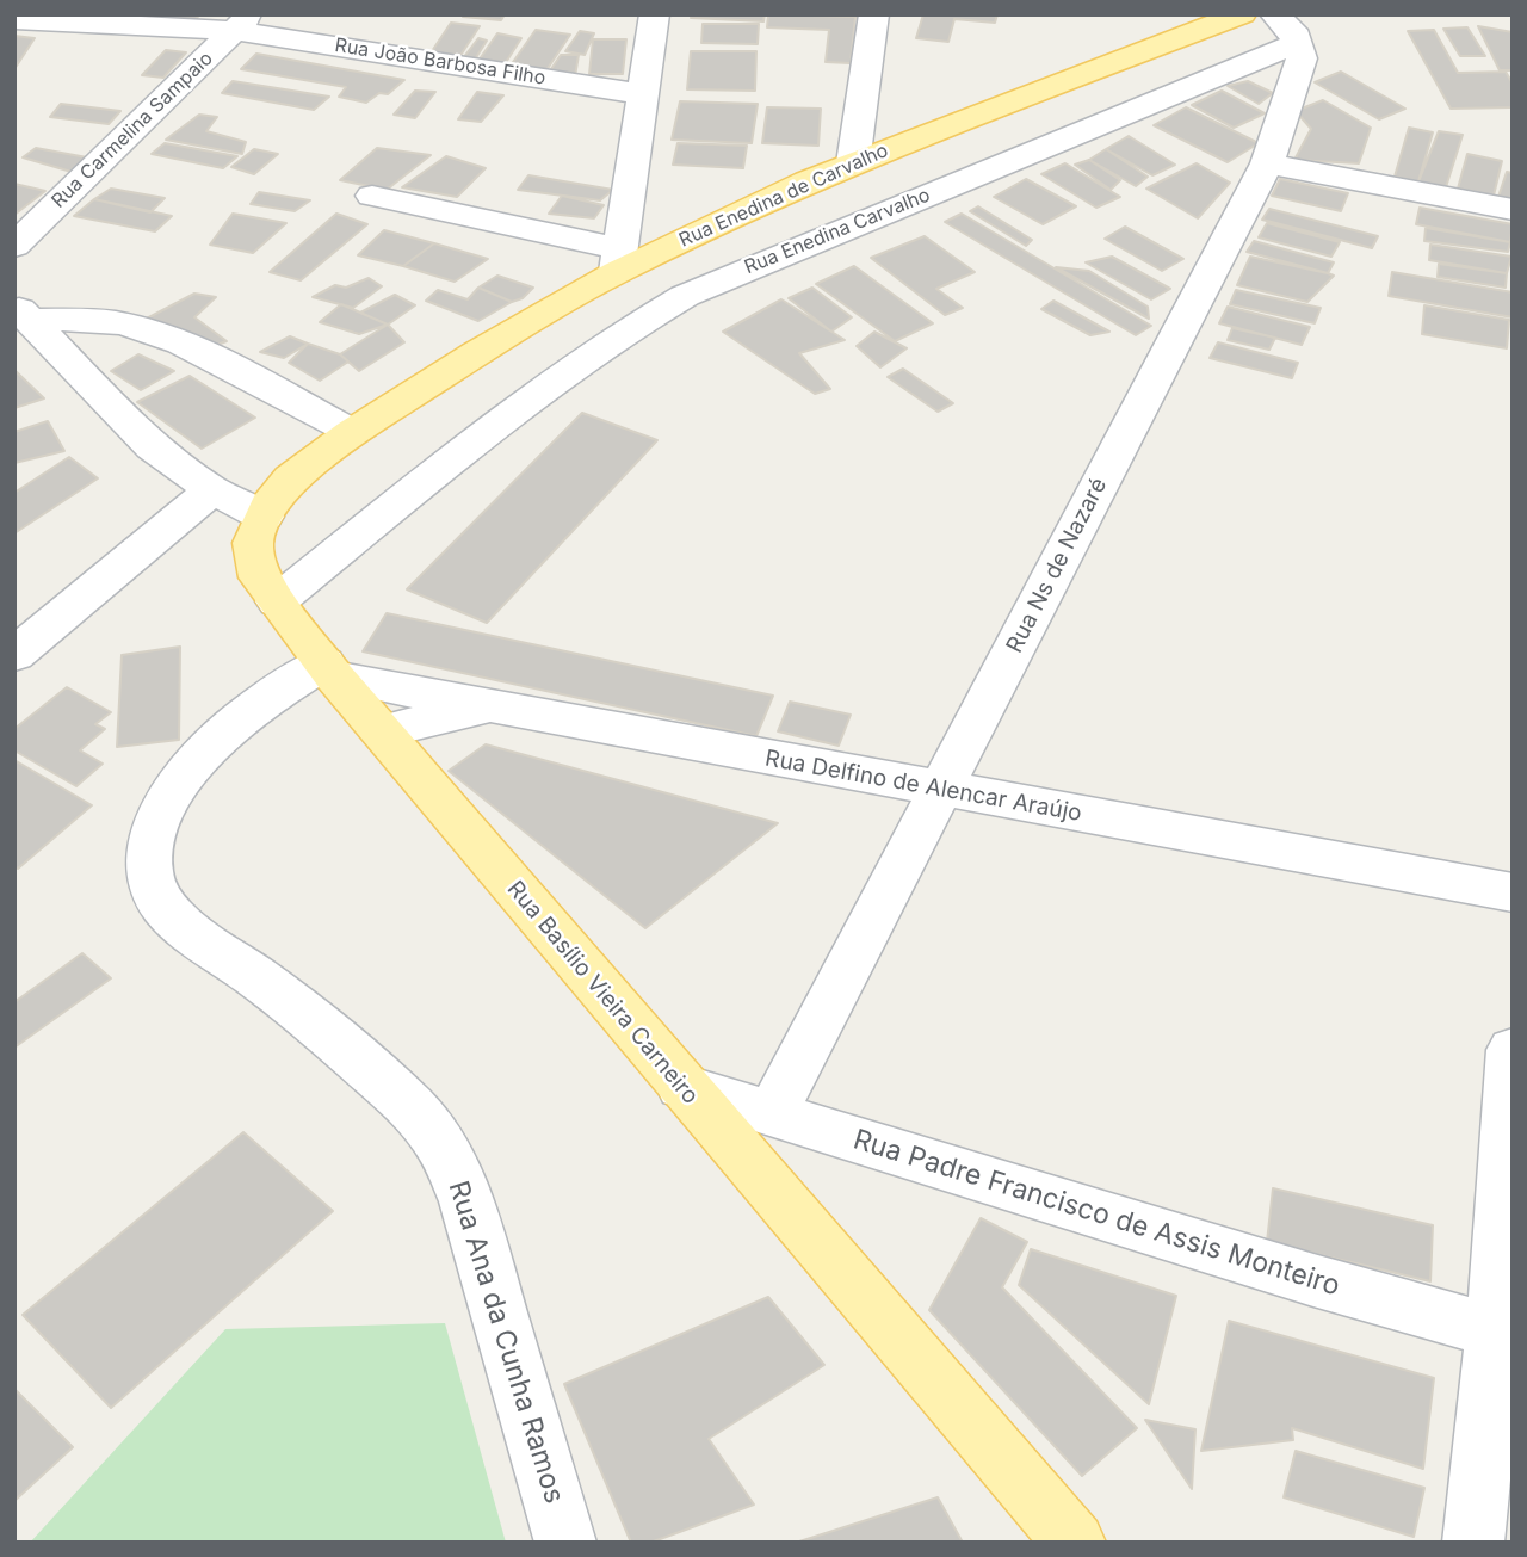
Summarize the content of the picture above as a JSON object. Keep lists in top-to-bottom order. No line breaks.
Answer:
{"streets":{"main road":["Rua Enedina de Carvalho","Rua Basílio Vieira Carneiro"],"street":["Rua João Barbosa Filho","Rua Carmelina Sampaio","Rua Enedina Carvalho","Rua Ns de Nazaré","Rua Delfino de Alencar Araújo","Rua Padre Francisco de Assis Monteiro","Rua Ana da Cunha Ramos"]},"crossings":[["Rua João Barbosa Filho","Rua Carmelina Sampaio"],["Rua Enedina de Carvalho","Rua Basílio Vieira Carneiro"],["Rua Enedina Carvalho","Rua Ns de Nazaré"],["Rua Enedina Carvalho","Rua Basílio Vieira Carneiro"],["Rua Ns de Nazaré","Rua Delfino de Alencar Araújo"],["Rua Ns de Nazaré","Rua Padre Francisco de Assis Monteiro"],["Rua Delfino de Alencar Araújo","Rua Basílio Vieira Carneiro"],["Rua Delfino de Alencar Araújo","Rua Ana da Cunha Ramos"],["Rua Basílio Vieira Carneiro","Rua Padre Francisco de Assis Monteiro"],["Rua Basílio Vieira Carneiro","Rua Ana da Cunha Ramos"]]}
